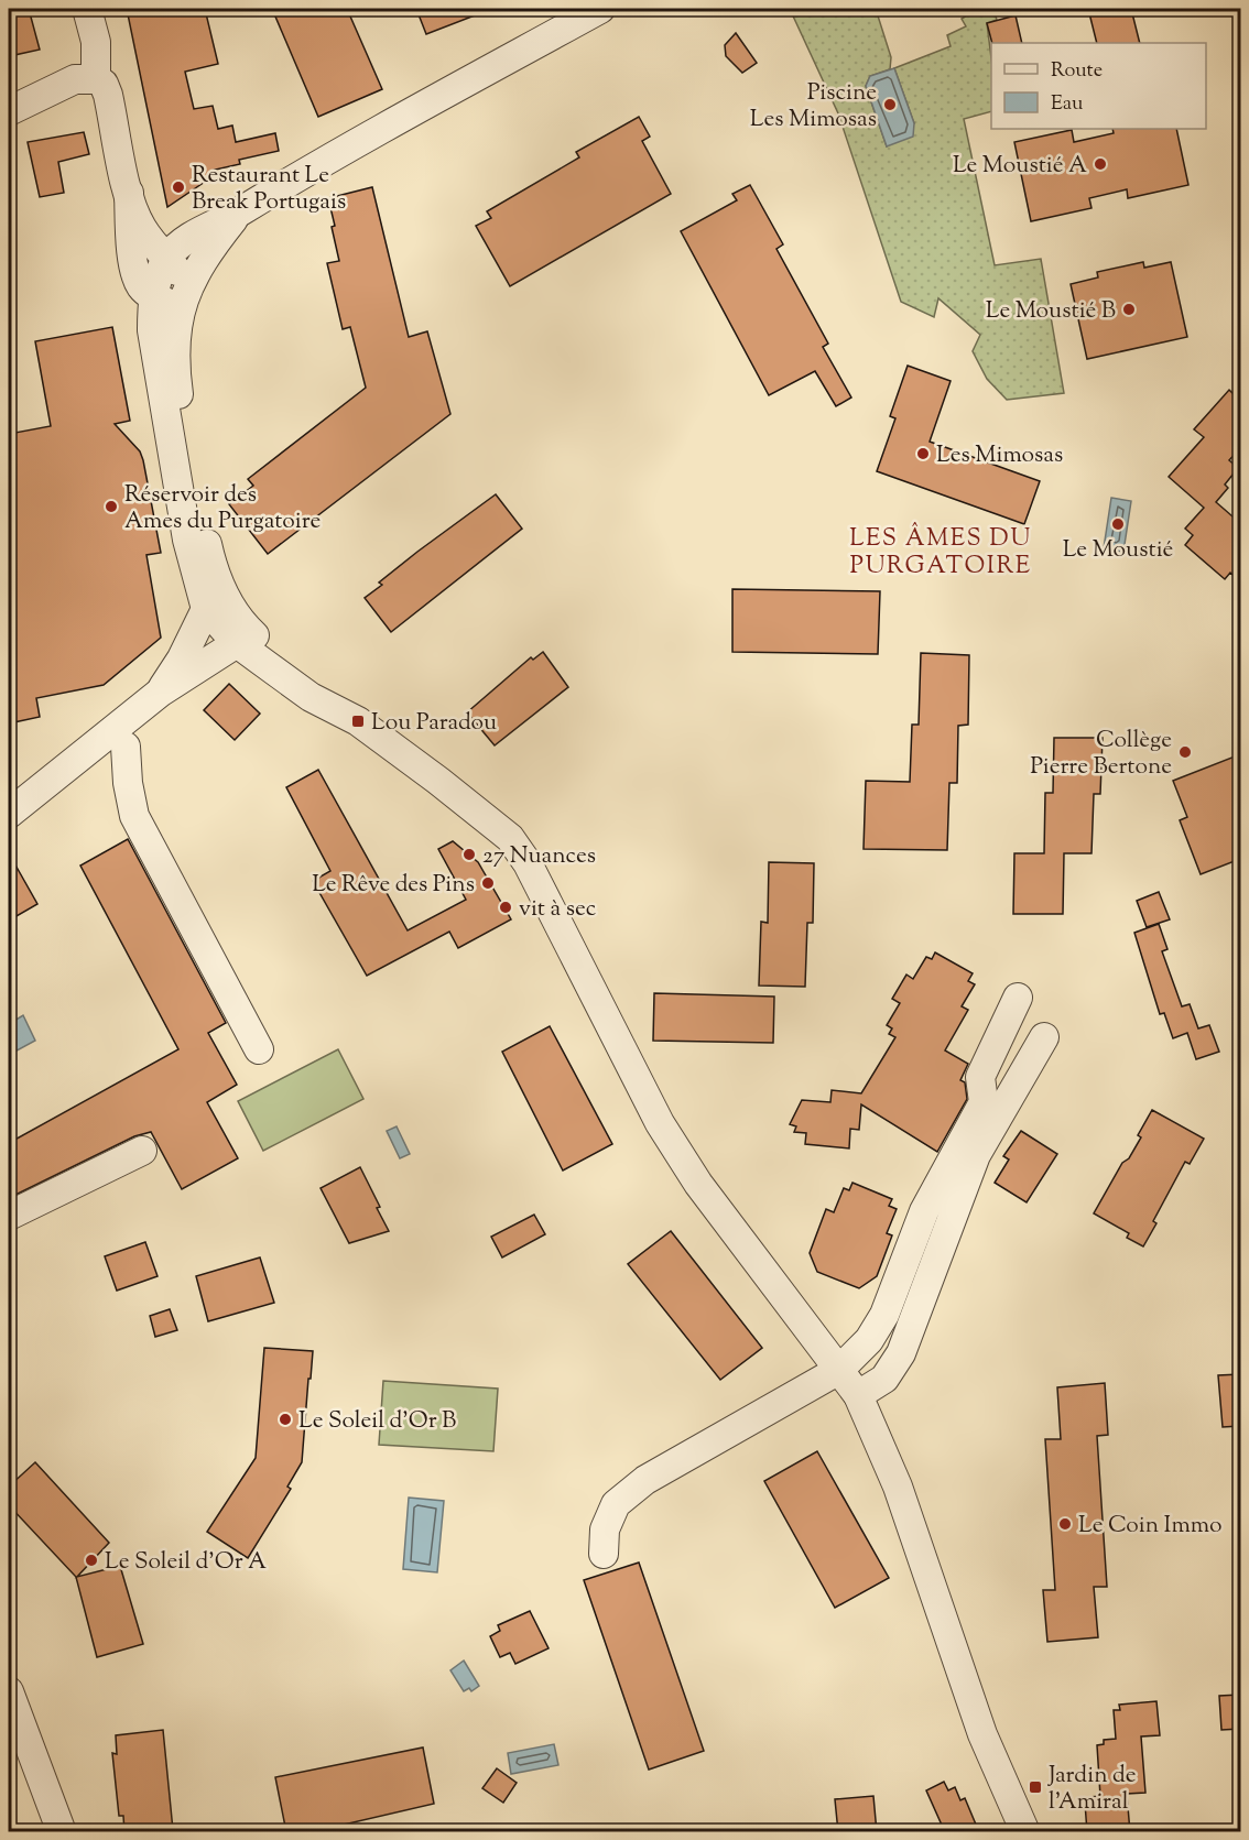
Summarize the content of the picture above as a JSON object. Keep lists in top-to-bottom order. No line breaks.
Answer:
{"districts":["LES ÂMES DU PURGATOIRE"],"places":{"other":["Piscine Les Mimosas","Le Moustié A","Restaurant Le Break Portugais","Le Moustié B","Les Mimosas","Réservoir des Ames du Purgatoire","Le Moustié","Collège Pierre Bertone","27 Nuances","Le Rêve des Pins","vit à sec","Le Soleil d'Or B","Le Coin Immo","Le Soleil d'Or A"],"transit":["Lou Paradou","Jardin de l'Amiral"]},"legend":["Route","Eau"]}
